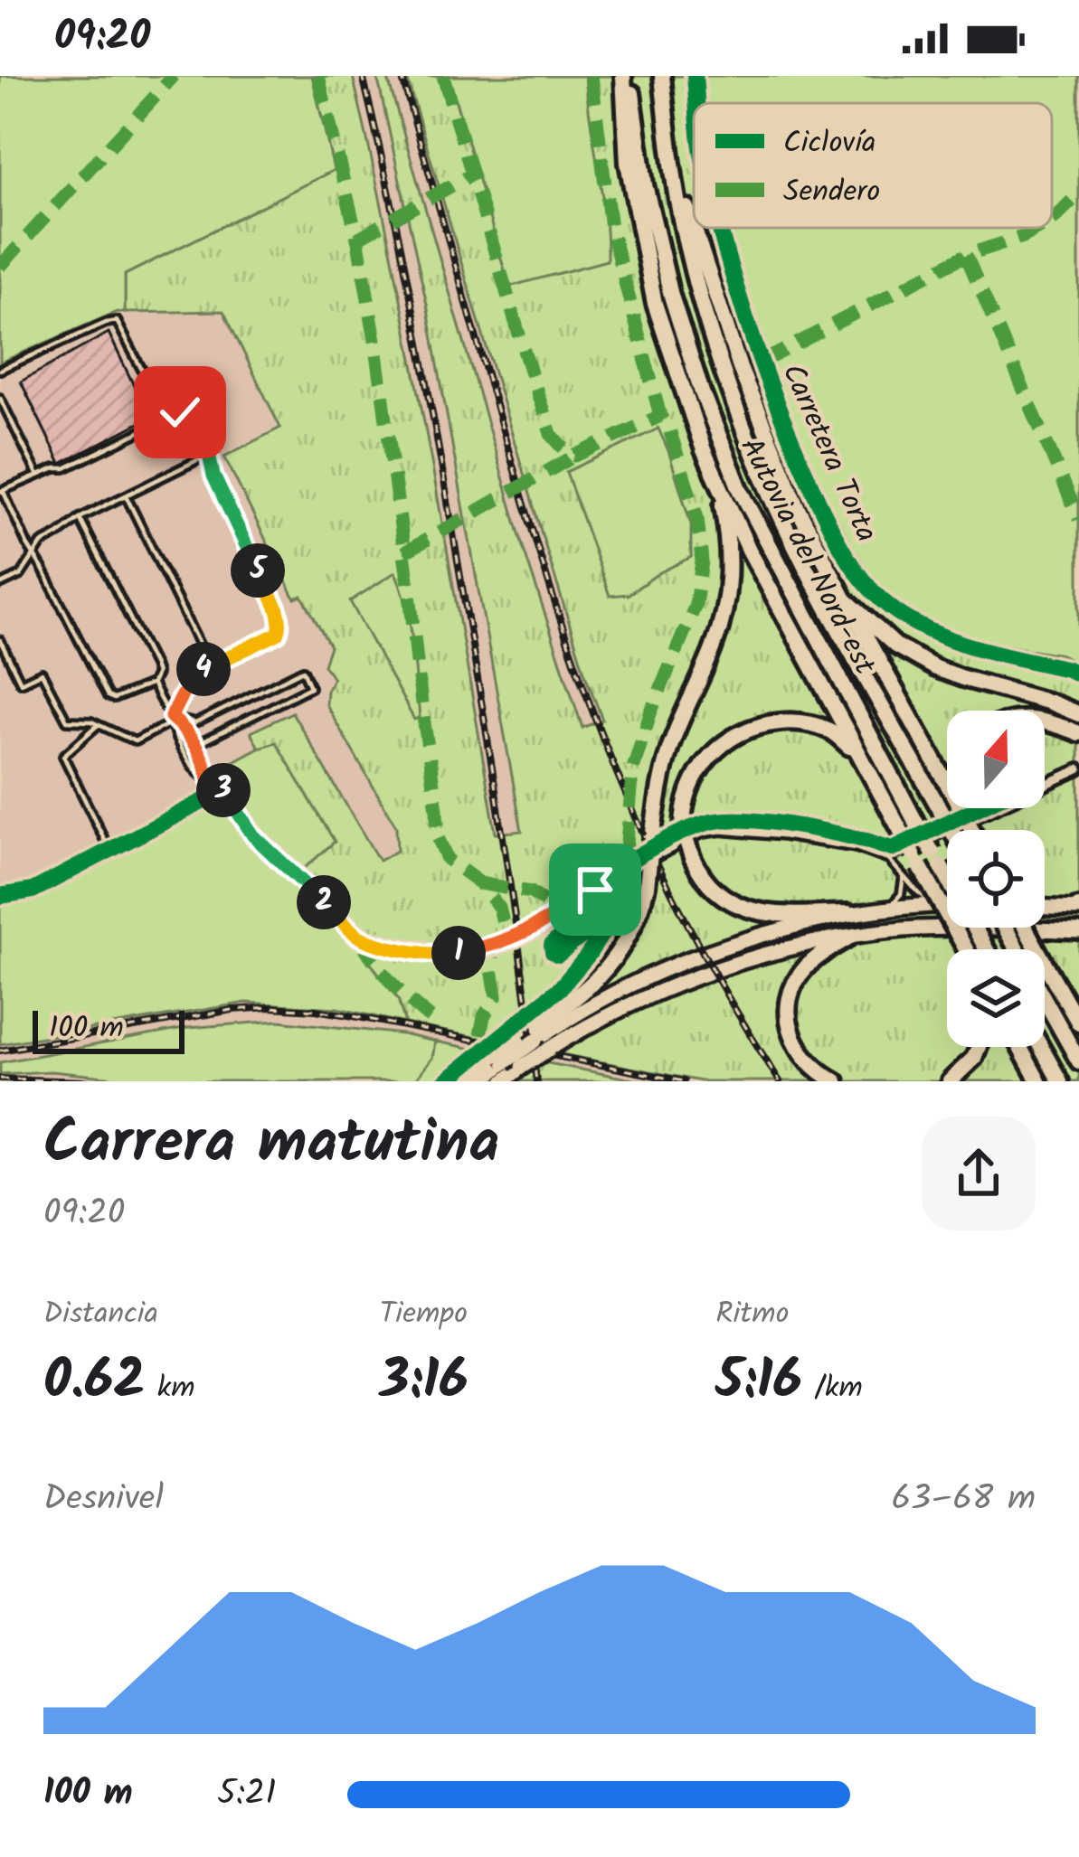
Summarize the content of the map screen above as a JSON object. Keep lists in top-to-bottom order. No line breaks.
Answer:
{"streets":{"highway":["Autovia del Nord-est"],"street":["Carretera Torta"]},"legend":["Ciclovía","Sendero"],"scale_bar":"100 m","north":"top","page":{"status":"09:20","pins":["5","4","3","2","1"],"scale":"100 m","heading":["Carrera matutina","09:20"],"stats":[["Distancia","0.62 km"],["Tiempo","3:16"],["Ritmo","5:16 /km"]],"chart":["Desnivel","63–68 m"],"list":[{"name":"100 m","note":"5:21"}]}}
